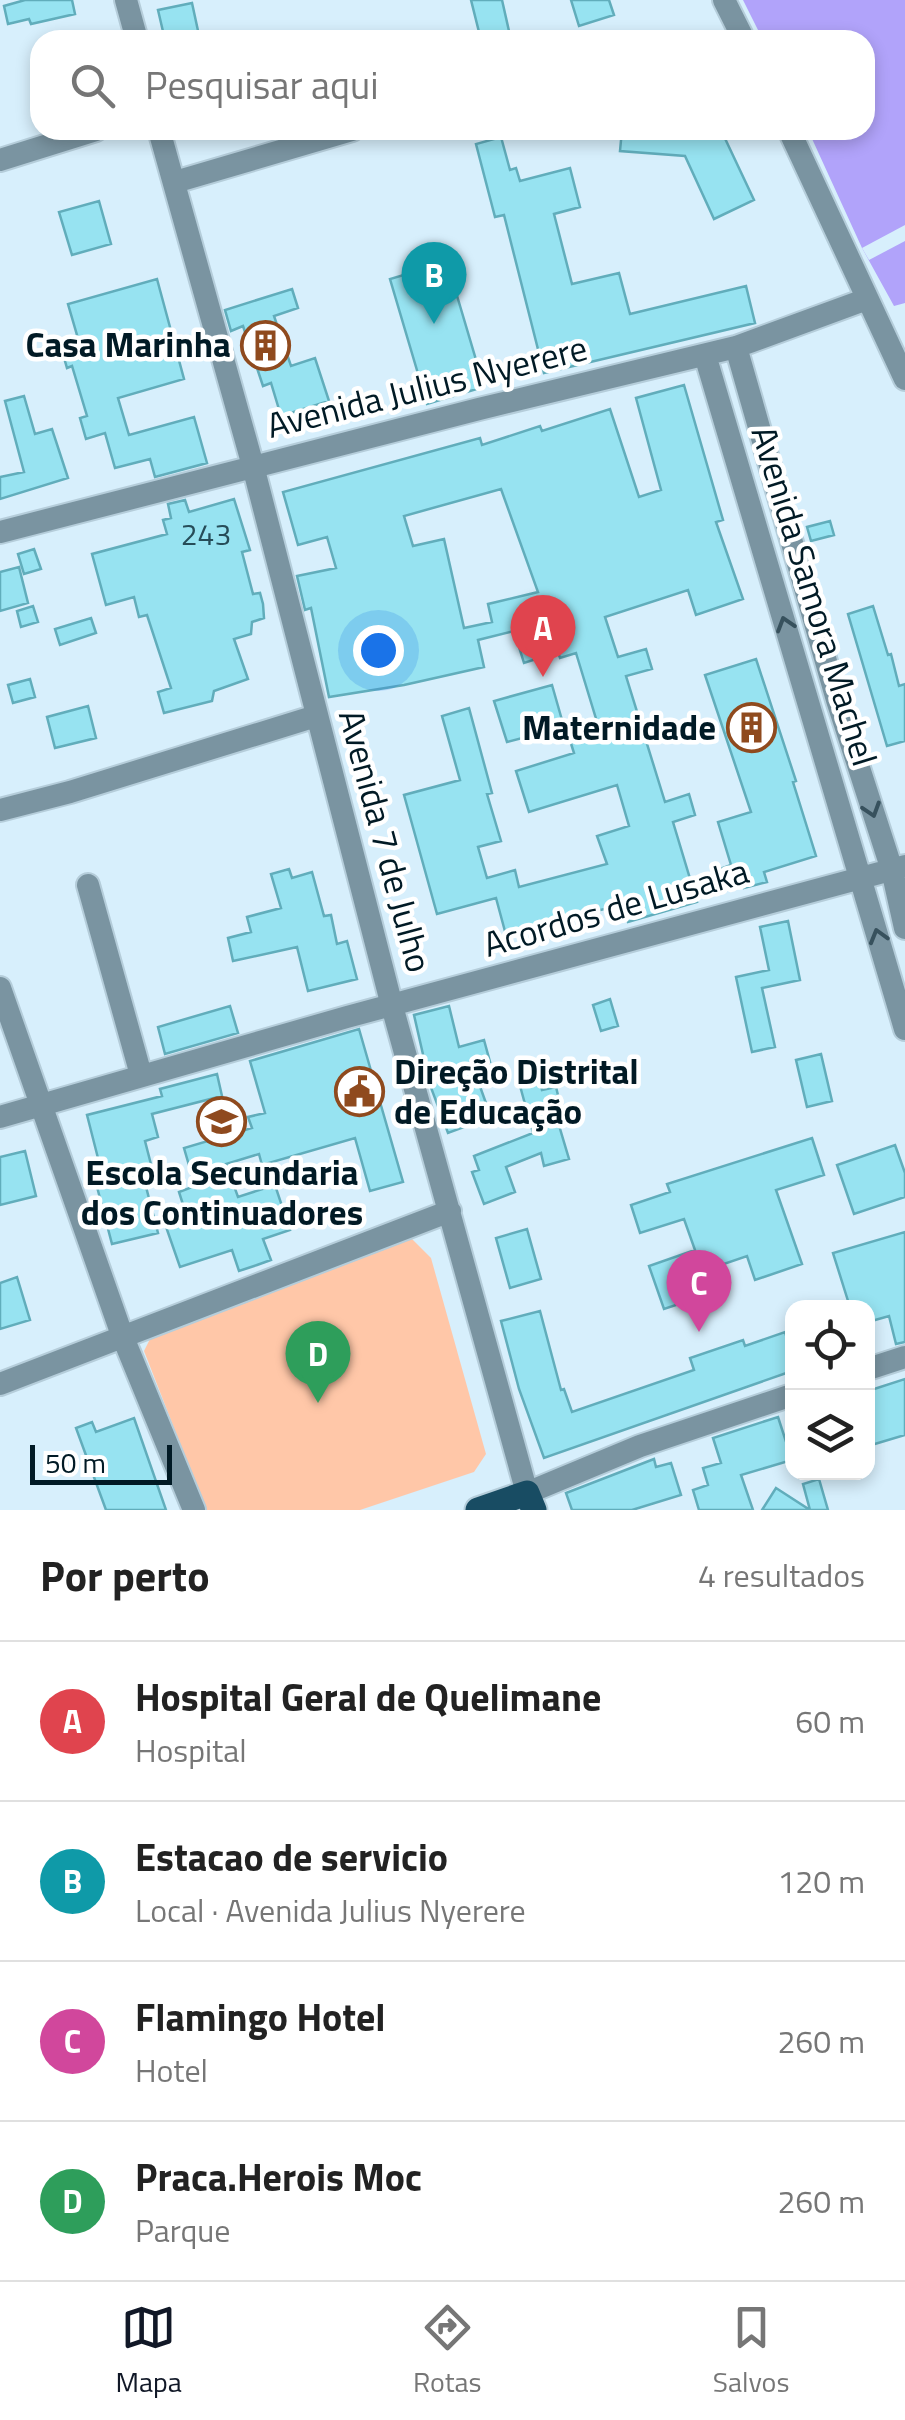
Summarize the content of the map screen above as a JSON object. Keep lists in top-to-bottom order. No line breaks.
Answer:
{"streets":{"street":["Avenida Julius Nyerere","Avenida Samora Machel","Avenida 7 de Julho","Acordos de Lusaka"]},"crossings":[["Avenida Julius Nyerere","Avenida Samora Machel"],["Avenida Julius Nyerere","Avenida 7 de Julho"],["Avenida Samora Machel","Acordos de Lusaka"],["Avenida 7 de Julho","Acordos de Lusaka"]],"places":{"building":["Casa Marinha","Maternidade"],"public building":["Direção Distrital de Educação"],"school or university":["Escola Secundaria dos Continuadores"]},"house_numbers":["243"],"scale_bar":"50 m","page":{"search":"Pesquisar aqui","pins":["B","A","C","D"],"scale":"50 m","heading":["Por perto","4 resultados"],"list":[{"mark":"A","name":"Hospital Geral de Quelimane","note":"Hospital","value":"60 m"},{"mark":"B","name":"Estacao de servicio","note":"Local · Avenida Julius Nyerere","value":"120 m"},{"mark":"C","name":"Flamingo Hotel","note":"Hotel","value":"260 m"},{"mark":"D","name":"Praca.Herois Moc","note":"Parque","value":"260 m"}],"nav":["Mapa","Rotas","Salvos"]}}
